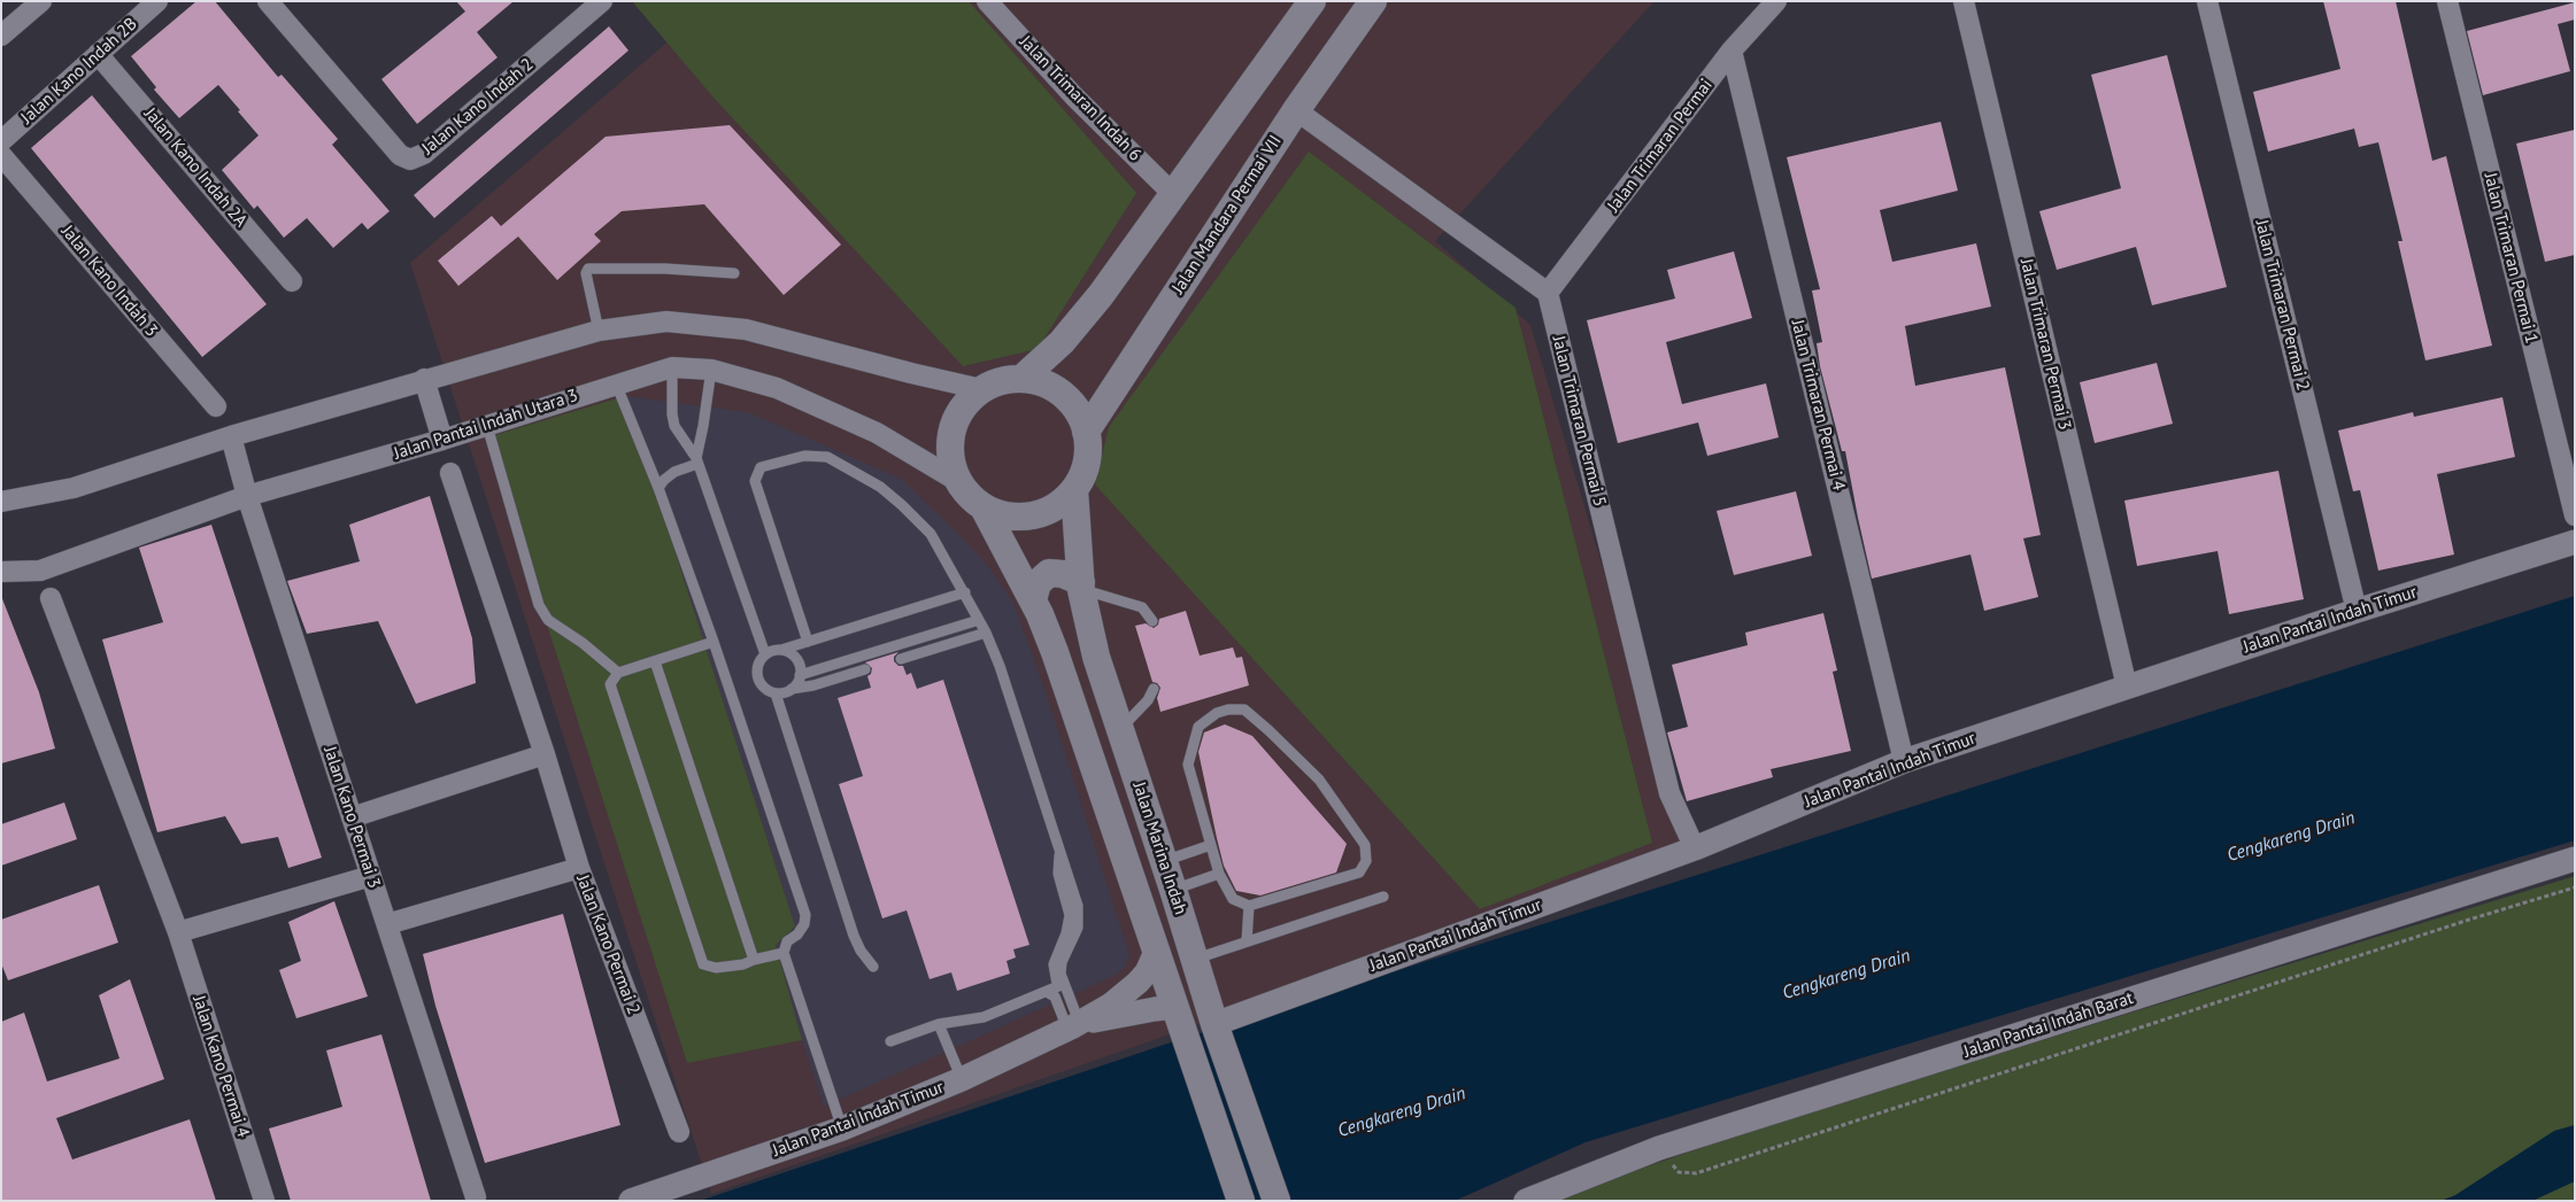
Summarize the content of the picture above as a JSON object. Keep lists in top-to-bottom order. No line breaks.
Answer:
{"streets":{"main road":["Jalan Mandara Permai VII","Jalan Marina Indah"],"street":["Jalan Kano Indah 2B","Jalan Trimaran Indah 6","Jalan Kano Indah 2","Jalan Trimaran Permai","Jalan Kano Indah 2A","Jalan Trimaran Permai 1","Jalan Kano Indah 3","Jalan Trimaran Permai 2","Jalan Trimaran Permai 3","Jalan Trimaran Permai 4","Jalan Trimaran Permai 5","Jalan Pantai Indah Utara 3","Jalan Pantai Indah Timur","Jalan Kano Permai 3","Jalan Kano Permai 2","Jalan Pantai Indah Barat","Jalan Kano Permai 4"]},"crossings":[["Jalan Kano Indah 2B","Jalan Kano Indah 2A"],["Jalan Trimaran Permai","Jalan Trimaran Permai 4"],["Jalan Trimaran Permai","Jalan Trimaran Permai 5"],["Jalan Mandara Permai VII","Jalan Pantai Indah Utara 3"],["Jalan Mandara Permai VII","Jalan Marina Indah"],["Jalan Trimaran Permai 2","Jalan Pantai Indah Timur"],["Jalan Trimaran Permai 3","Jalan Pantai Indah Timur"],["Jalan Trimaran Permai 4","Jalan Pantai Indah Timur"],["Jalan Trimaran Permai 5","Jalan Pantai Indah Timur"],["Jalan Pantai Indah Utara 3","Jalan Kano Permai 3"],["Jalan Pantai Indah Utara 3","Jalan Marina Indah"],["Jalan Pantai Indah Timur","Jalan Marina Indah"]],"water":["Cengkareng Drain"]}
